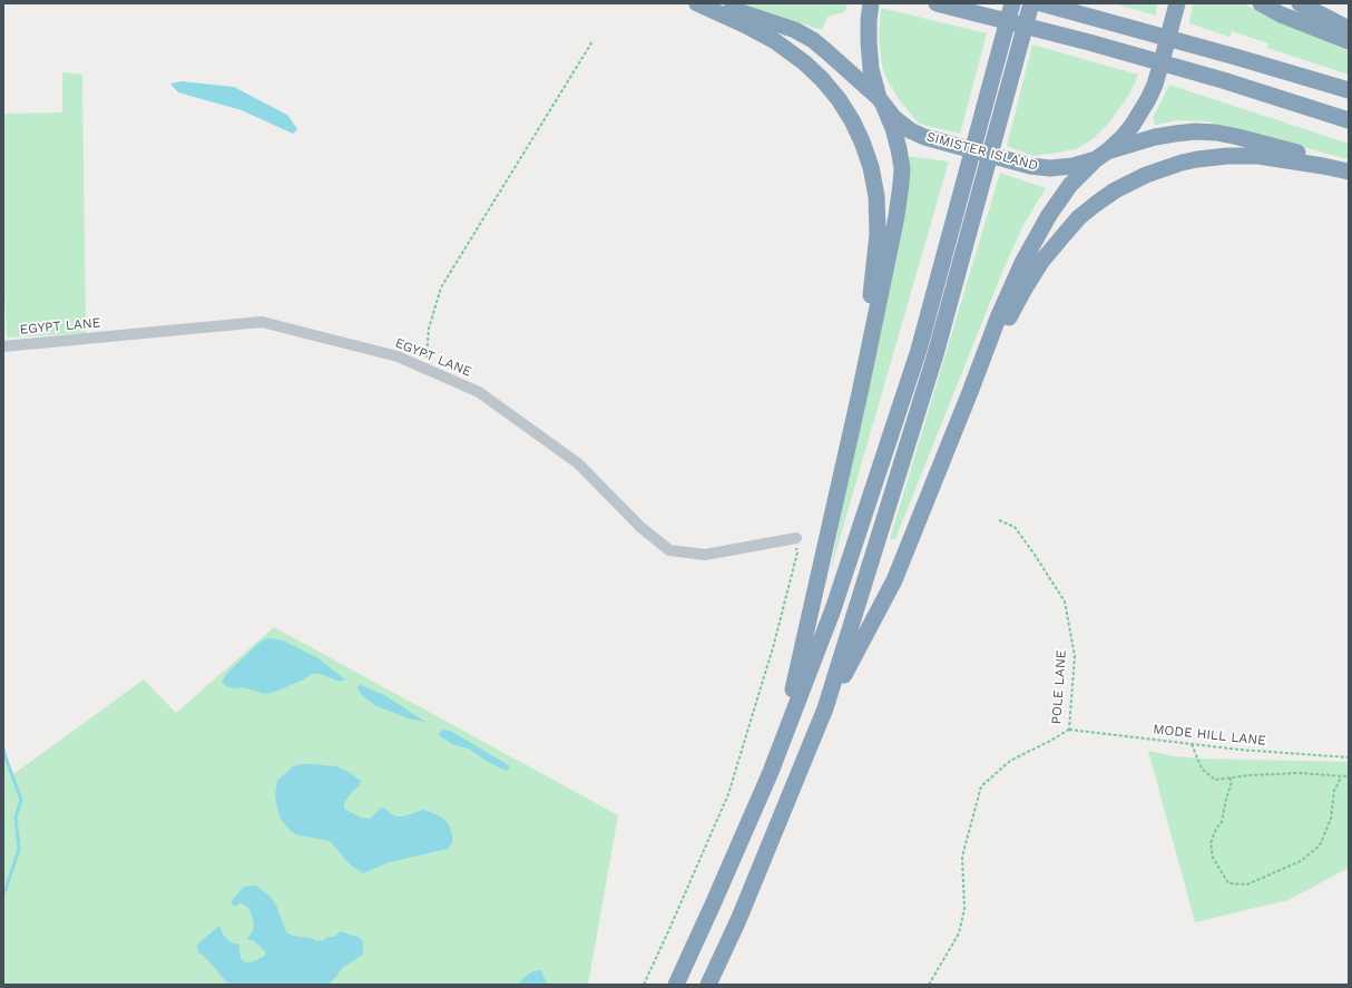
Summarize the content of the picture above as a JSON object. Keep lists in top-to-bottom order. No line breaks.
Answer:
{"streets":{"highway":["SIMISTER ISLAND"],"street":["EGYPT LANE"],"path":["POLE LANE","MODE HILL LANE"]},"crossings":[["POLE LANE","MODE HILL LANE"]]}
